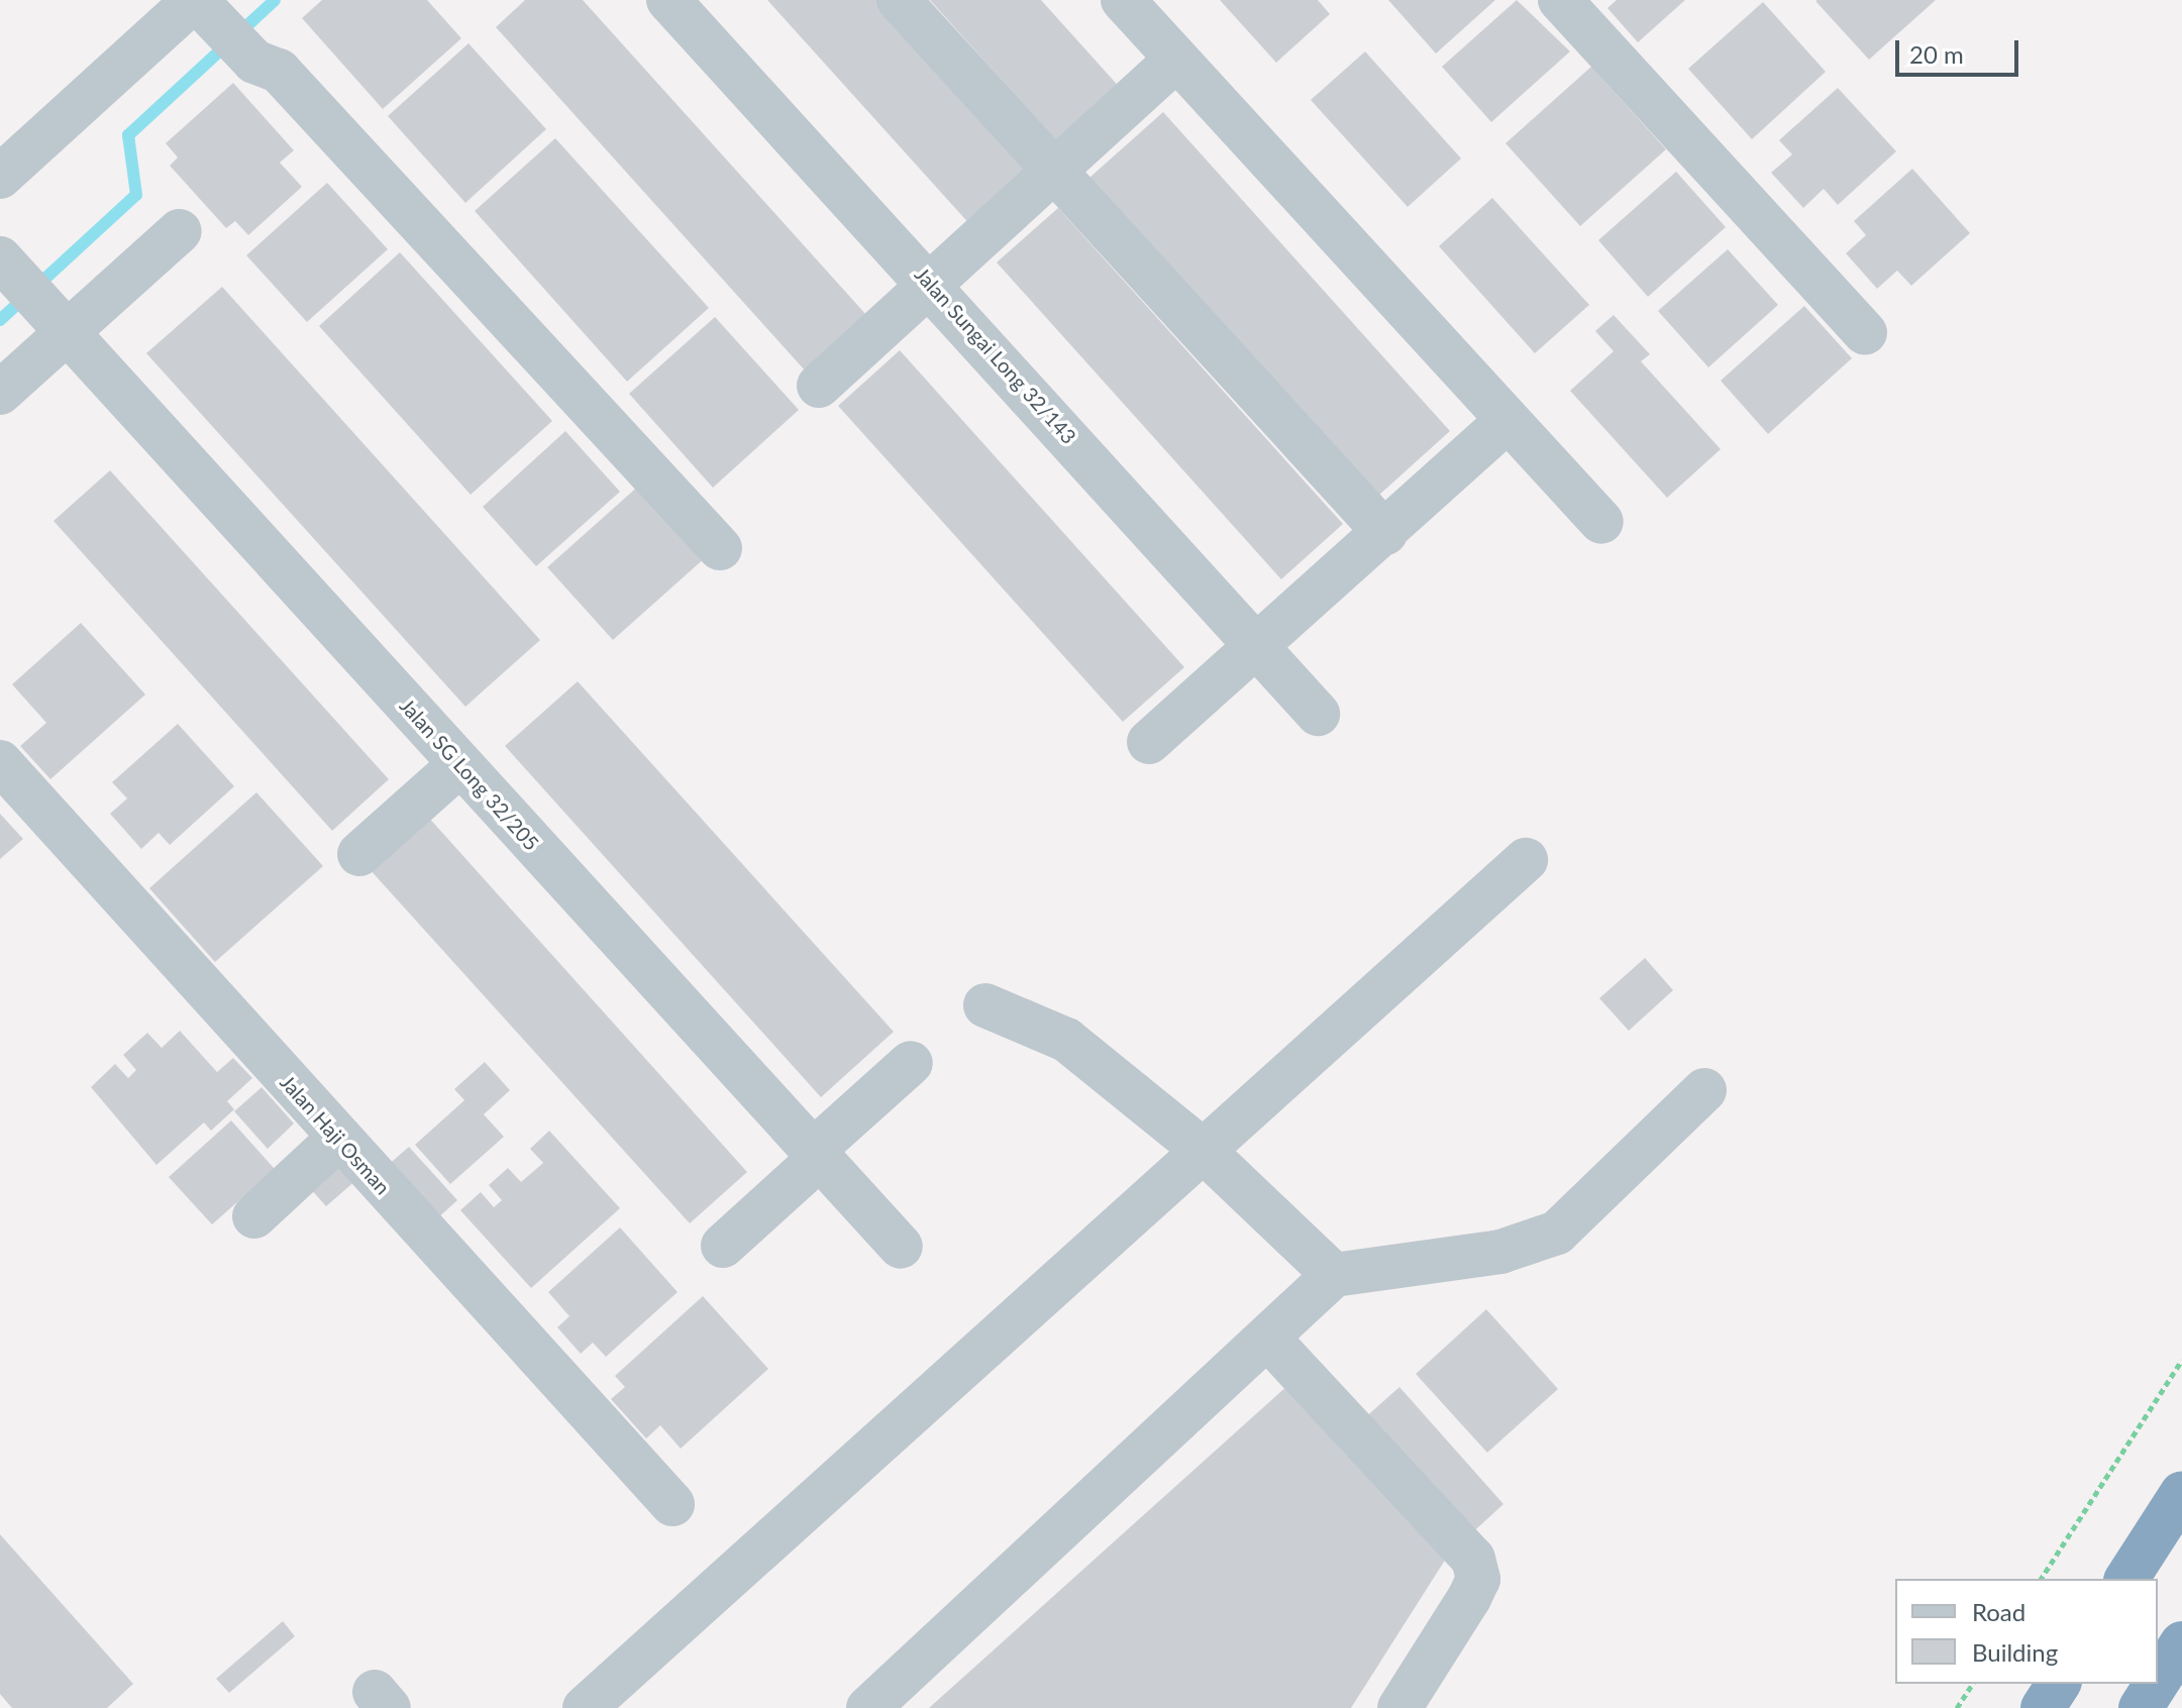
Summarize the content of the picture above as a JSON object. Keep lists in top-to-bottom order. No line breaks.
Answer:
{"streets":{"street":["Jalan Sungai Long 32/143","Jalan SG Long 32/205","Jalan Haji Osman"]},"legend":["Road","Building"],"scale_bar":"20 m"}
